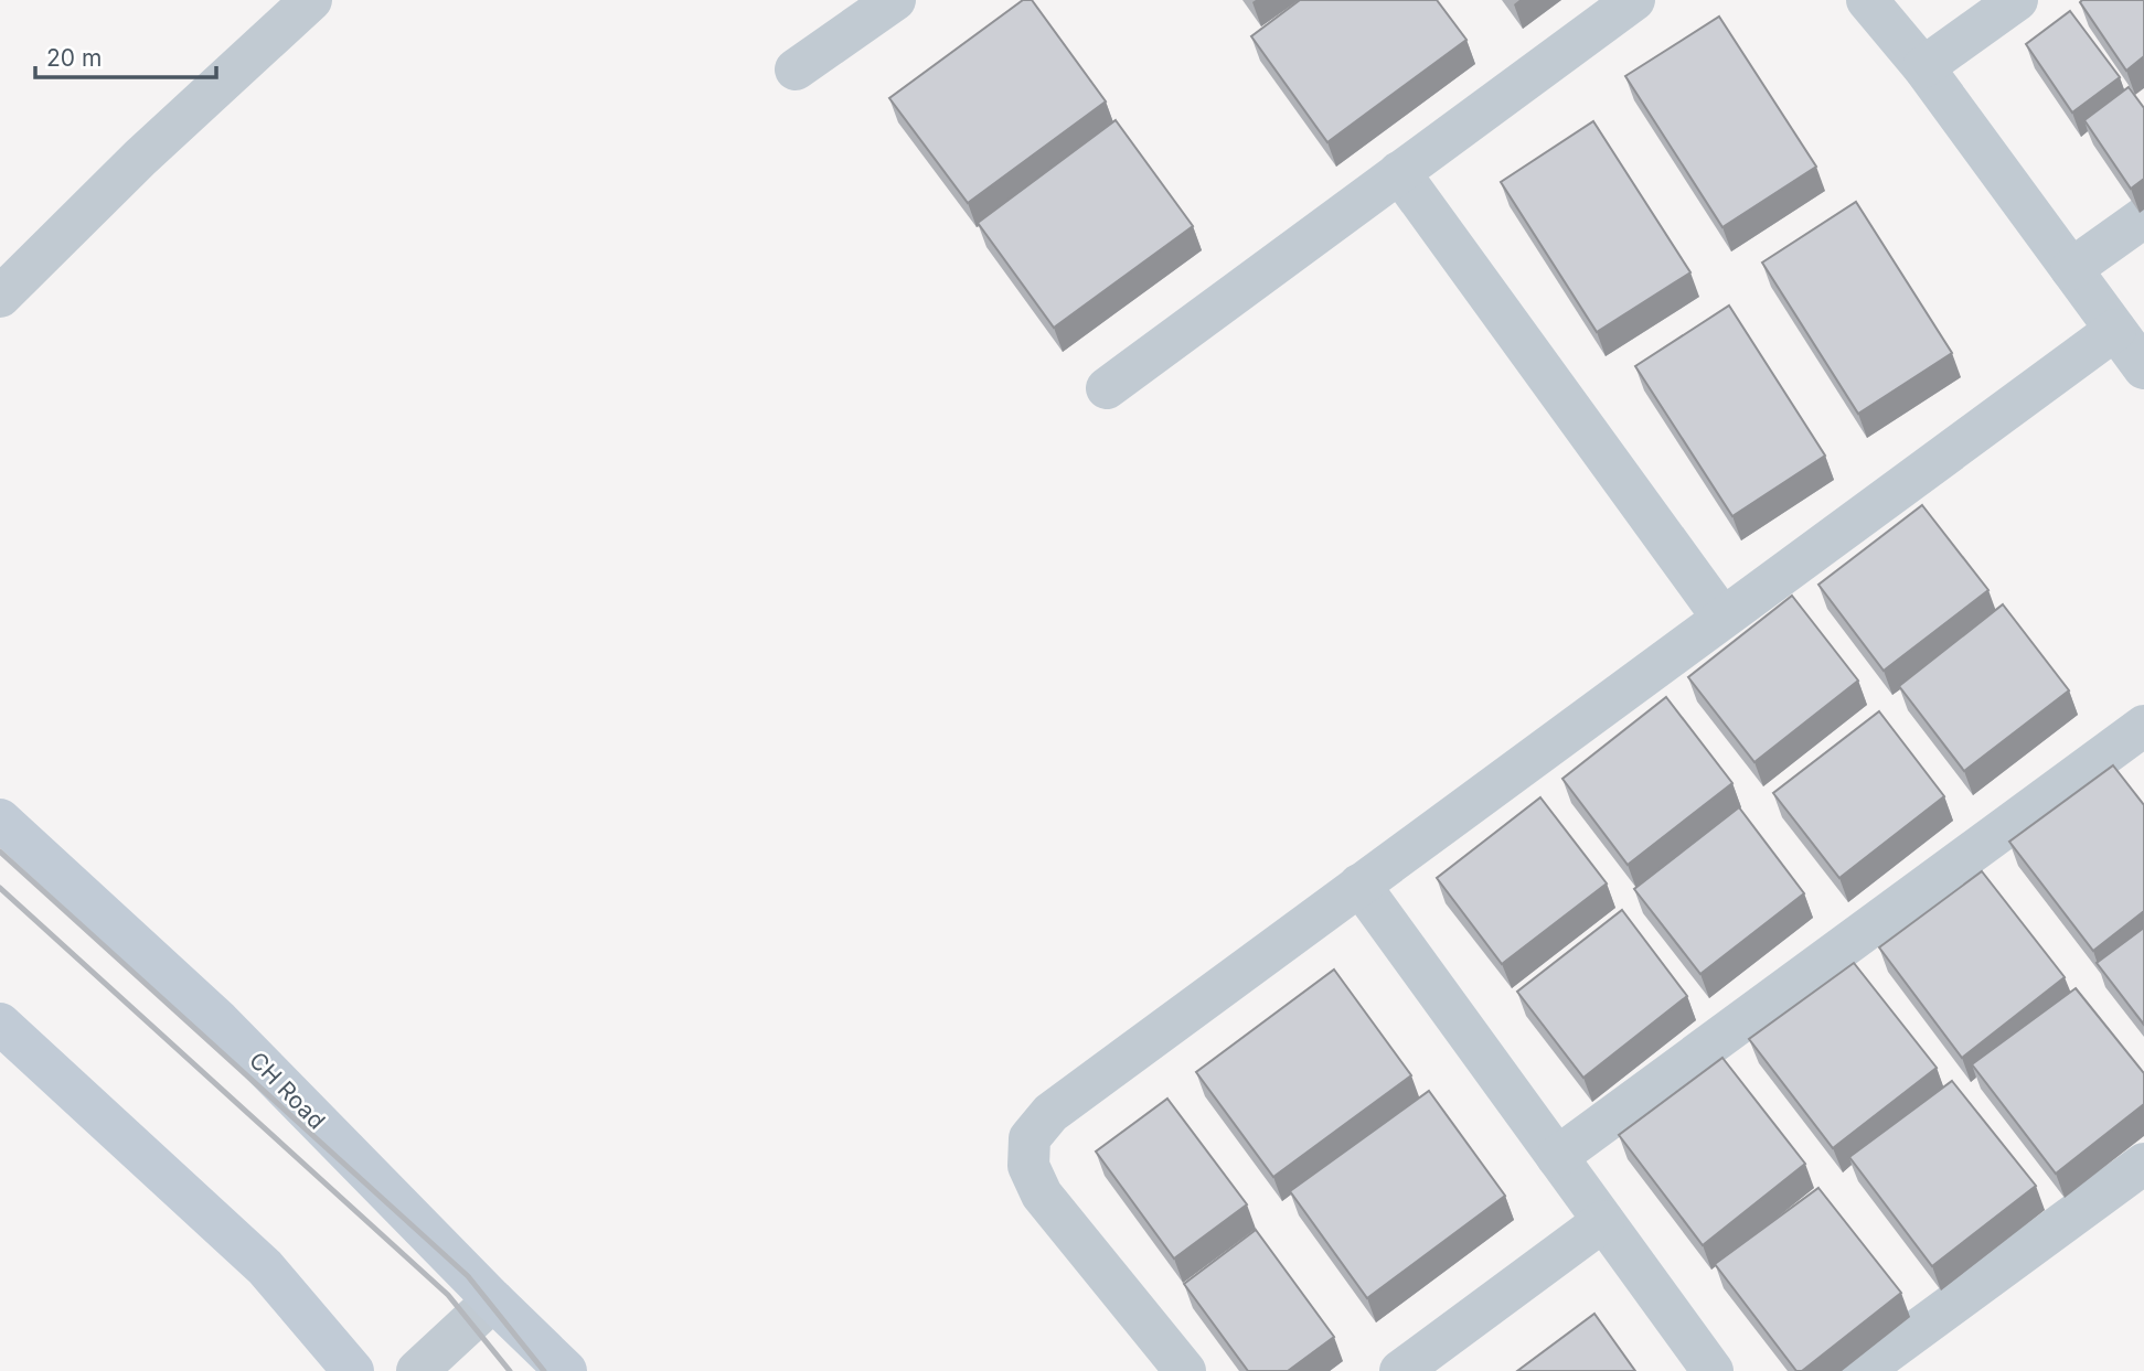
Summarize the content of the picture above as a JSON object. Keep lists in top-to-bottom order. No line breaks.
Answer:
{"streets":{"street":["CH Road"]},"scale_bar":"20 m"}
